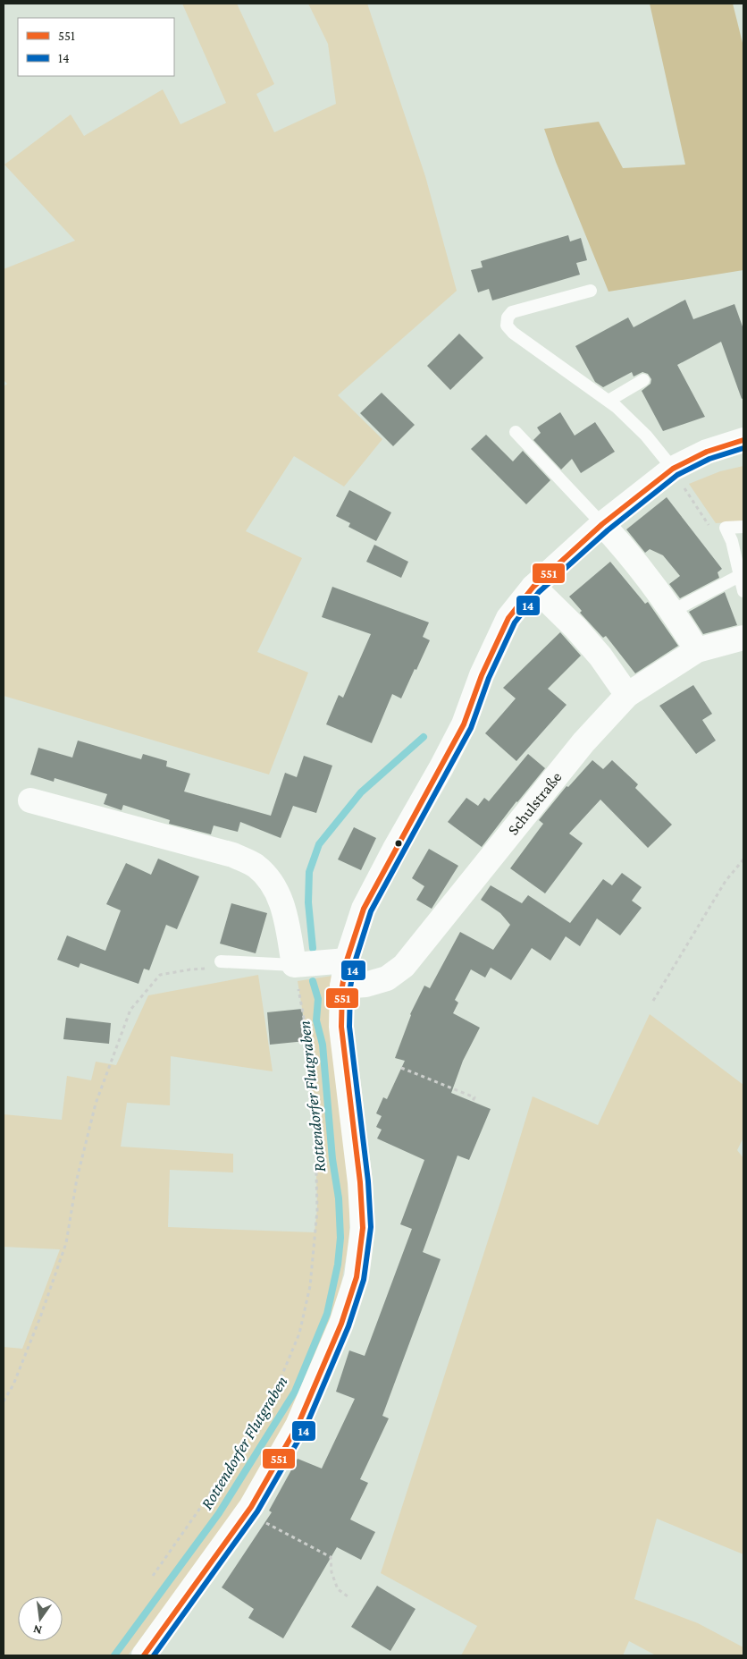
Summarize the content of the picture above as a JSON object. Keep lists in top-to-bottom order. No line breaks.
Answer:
{"streets":{"street":["Schulstraße"]},"water":["Rottendorfer Flutgraben"],"lines":["transit line 551","transit line 14"],"legend":["551","14"],"north":"bottom"}
